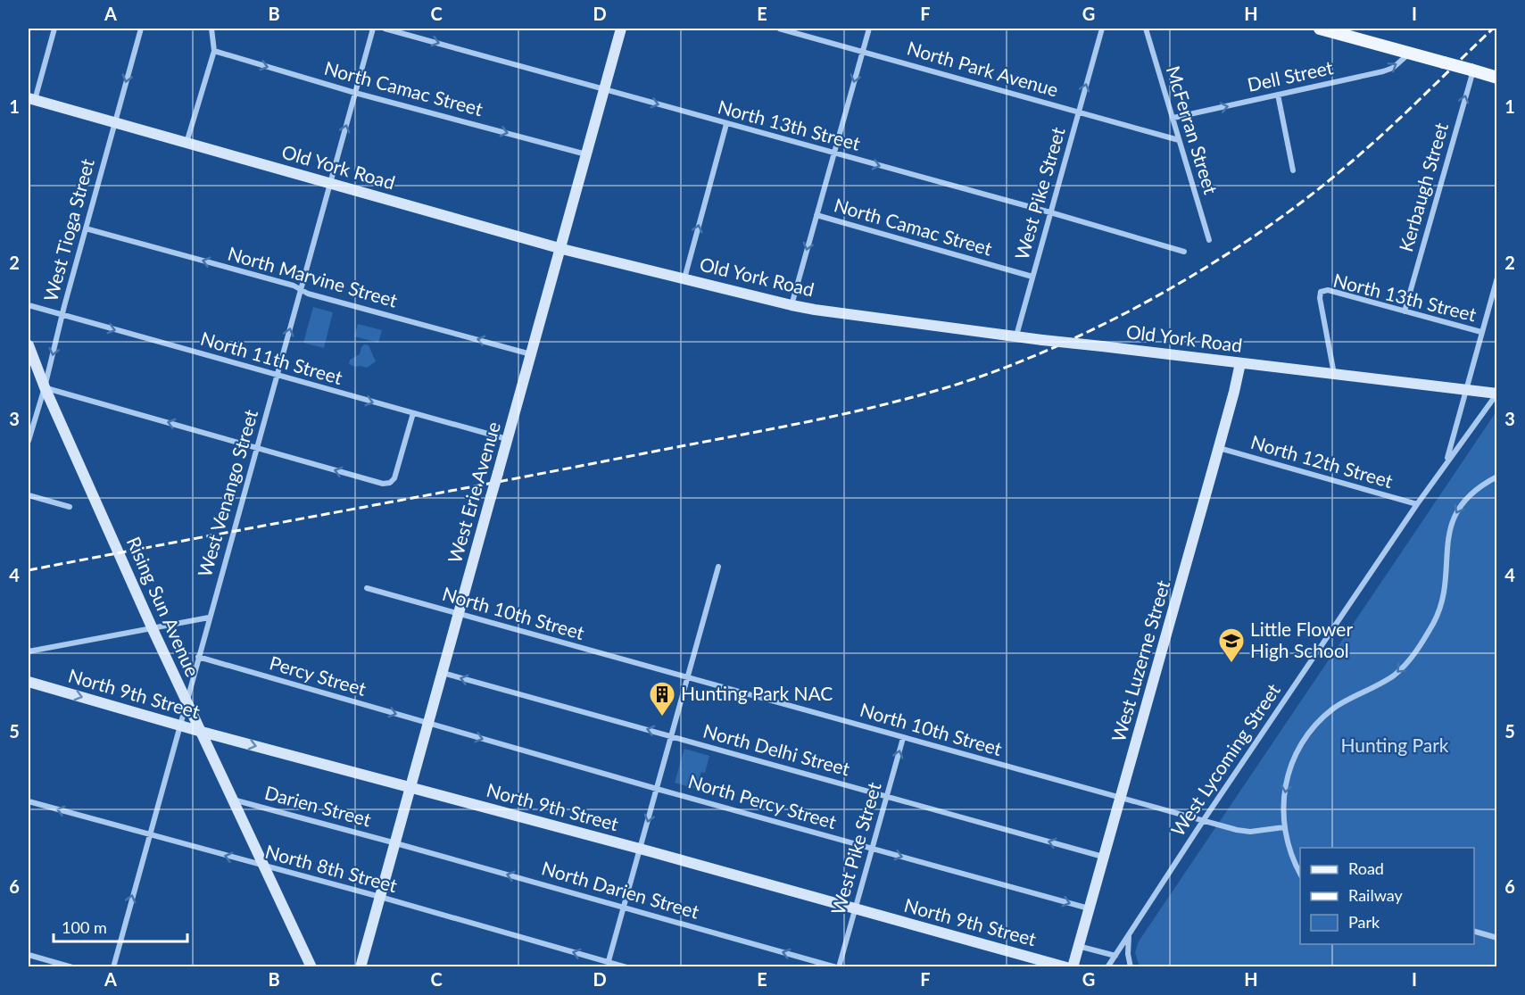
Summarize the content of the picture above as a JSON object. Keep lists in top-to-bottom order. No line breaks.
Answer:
{"streets":{"street":["North Park Avenue","Dell Street","North Camac Street","North 13th Street","McFerran Street","Old York Road","Kerbaugh Street","West Pike Street","West Tioga Street","North Marvine Street","North 11th Street","North 12th Street","West Erie Avenue","West Venango Street","Rising Sun Avenue","North 10th Street","West Luzerne Street","Percy Street","North 9th Street","North Delhi Street","West Lycoming Street","North Percy Street","Darien Street","North 8th Street","North Darien Street"]},"crossings":[["North Park Avenue","McFerran Street"],["North Park Avenue","West Pike Street"],["Dell Street","McFerran Street"],["North Camac Street","West Pike Street"],["North Camac Street","West Erie Avenue"],["North Camac Street","West Venango Street"],["North 13th Street","Old York Road"],["North 13th Street","Kerbaugh Street"],["North 13th Street","West Pike Street"],["North 13th Street","West Erie Avenue"],["North 13th Street","West Lycoming Street"],["Old York Road","West Pike Street"],["Old York Road","West Tioga Street"],["Old York Road","West Erie Avenue"],["Old York Road","West Venango Street"],["Old York Road","West Luzerne Street"],["Old York Road","West Lycoming Street"],["West Pike Street","North 10th Street"],["West Pike Street","North 9th Street"],["West Pike Street","North Delhi Street"],["West Pike Street","North Percy Street"],["West Pike Street","North Darien Street"],["West Tioga Street","North Marvine Street"],["West Tioga Street","North 11th Street"],["West Tioga Street","Rising Sun Avenue"],["North Marvine Street","West Erie Avenue"],["North Marvine Street","West Venango Street"],["North 11th Street","West Erie Avenue"],["North 11th Street","West Venango Street"],["North 12th Street","West Luzerne Street"],["North 12th Street","West Lycoming Street"],["West Erie Avenue","North 10th Street"],["West Erie Avenue","Percy Street"],["West Erie Avenue","North 9th Street"],["West Erie Avenue","North Delhi Street"],["West Erie Avenue","North Percy Street"],["West Erie Avenue","Darien Street"],["West Erie Avenue","North 8th Street"],["West Erie Avenue","North Darien Street"],["West Venango Street","Rising Sun Avenue"],["West Venango Street","Percy Street"],["West Venango Street","North 9th Street"],["West Venango Street","North 8th Street"],["Rising Sun Avenue","North 9th Street"],["Rising Sun Avenue","Darien Street"],["Rising Sun Avenue","North 8th Street"],["North 10th Street","West Luzerne Street"],["North 10th Street","West Lycoming Street"],["West Luzerne Street","North Delhi Street"],["West Luzerne Street","North Percy Street"],["Percy Street","North Percy Street"],["Darien Street","North Darien Street"]],"one_way":["Dell Street","North Camac Street","North 13th Street","Kerbaugh Street","West Tioga Street","North Marvine Street","North 11th Street","Percy Street","North Delhi Street","North Percy Street","North 8th Street","North Darien Street"],"parks":["Hunting Park"],"places":{"school or university":["Little Flower High School"],"building":["Hunting Park NAC"]},"legend":["Road","Railway","Park"],"scale_bar":"100 m","grid":{"columns":["A","B","C","D","E","F","G","H","I"],"rows":["1","2","3","4","5","6"]}}
